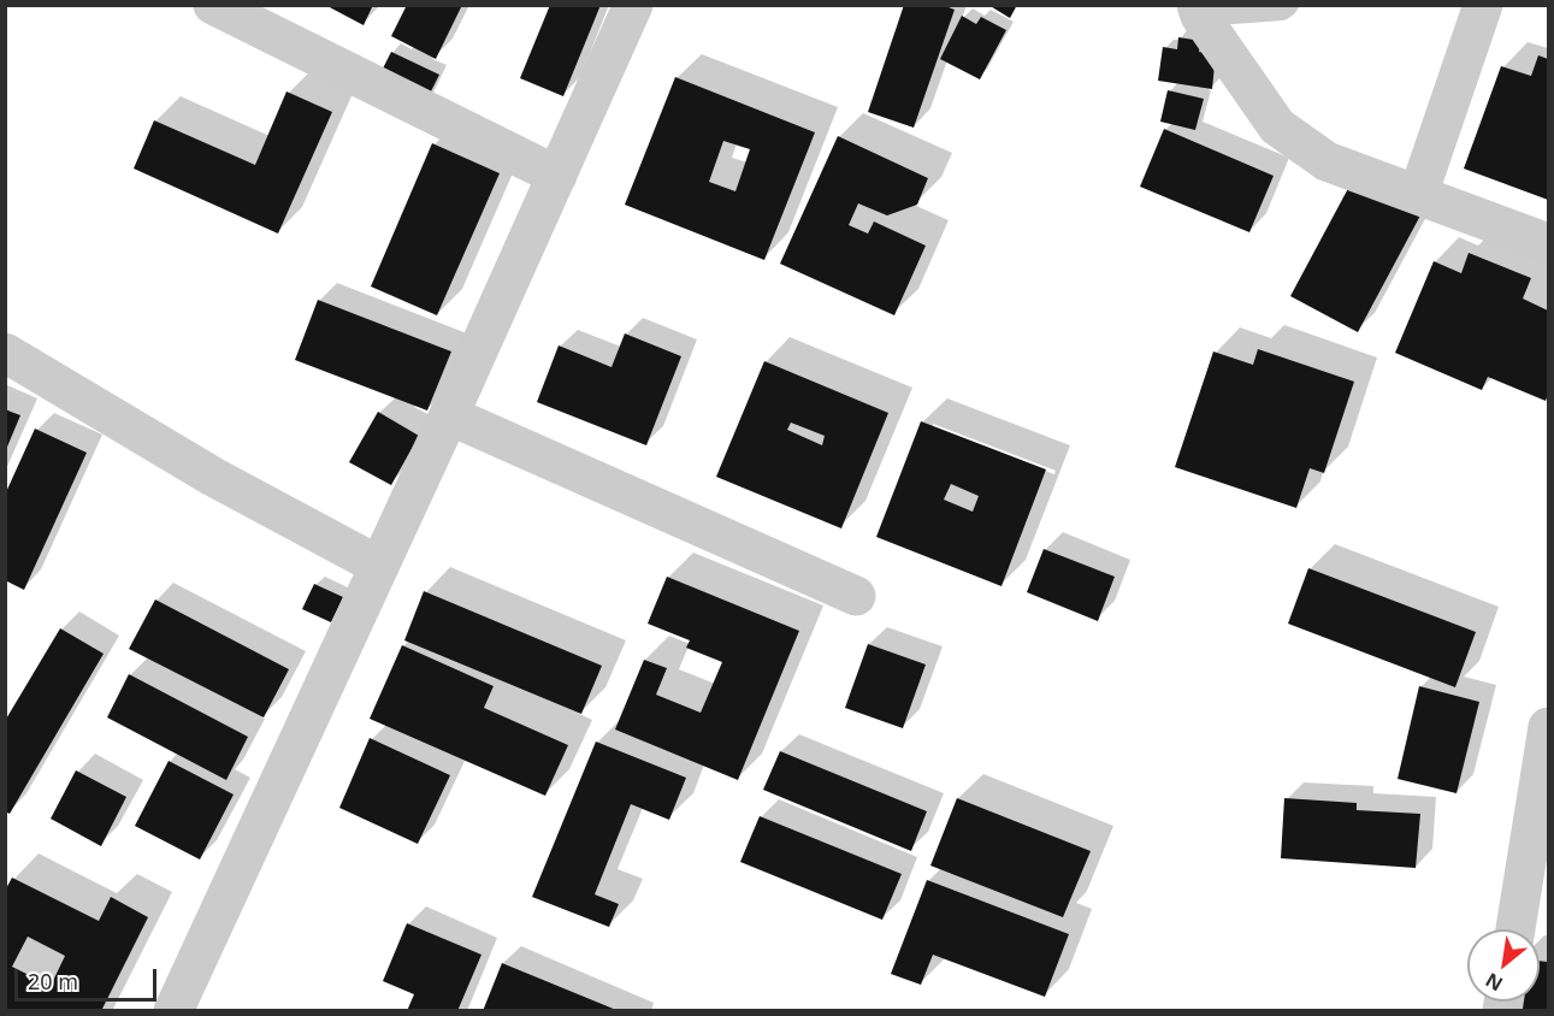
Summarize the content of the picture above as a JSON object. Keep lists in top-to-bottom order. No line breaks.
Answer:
{"scale_bar":"20 m","north":"bottom left"}
